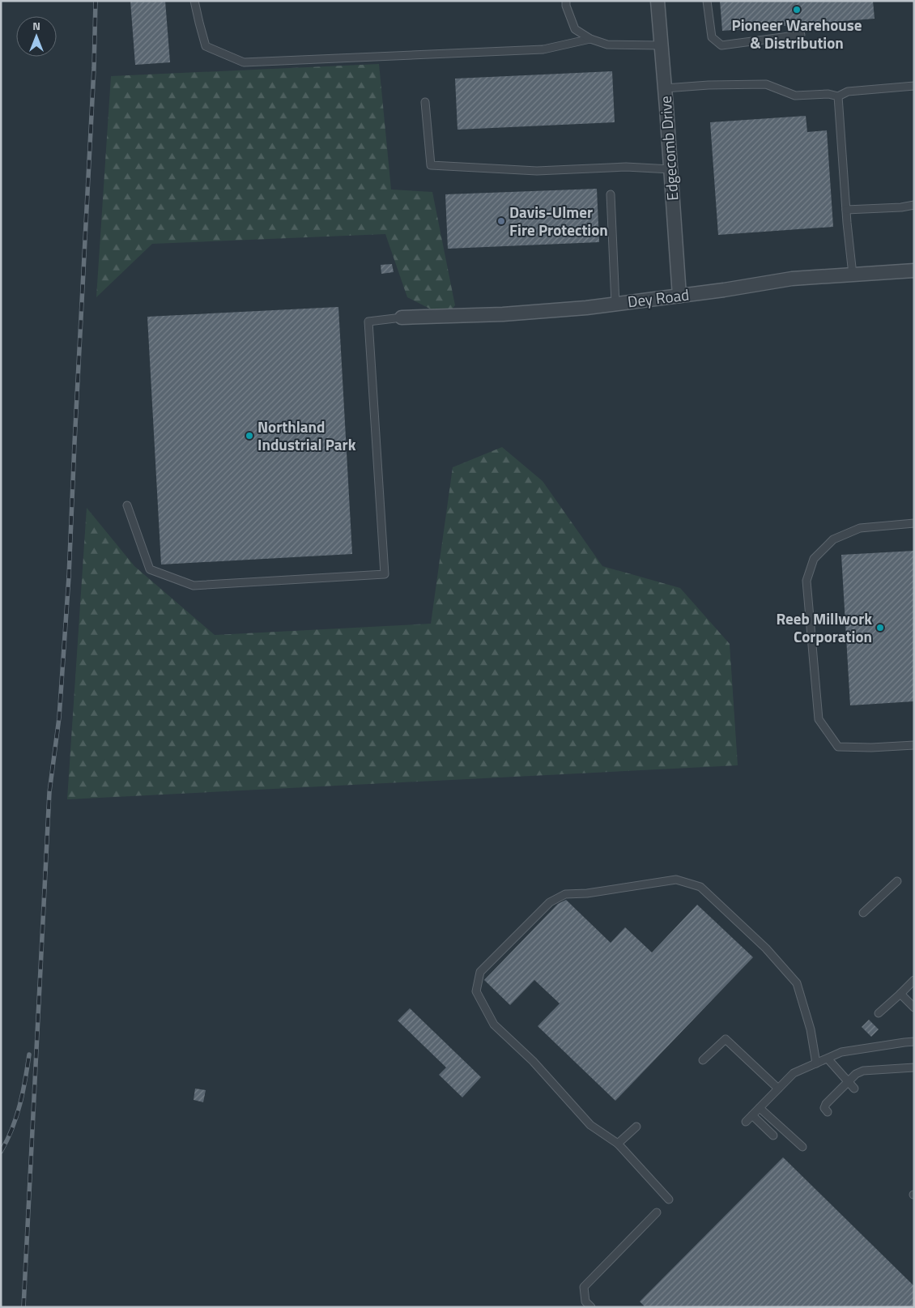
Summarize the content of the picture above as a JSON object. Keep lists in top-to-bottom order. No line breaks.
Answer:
{"streets":{"street":["Edgecomb Drive","Dey Road"]},"crossings":[["Edgecomb Drive","Dey Road"]],"places":["Pioneer Warehouse & Distribution","Davis-Ulmer Fire Protection","Northland Industrial Park","Reeb Millwork Corporation"],"north":"top"}
